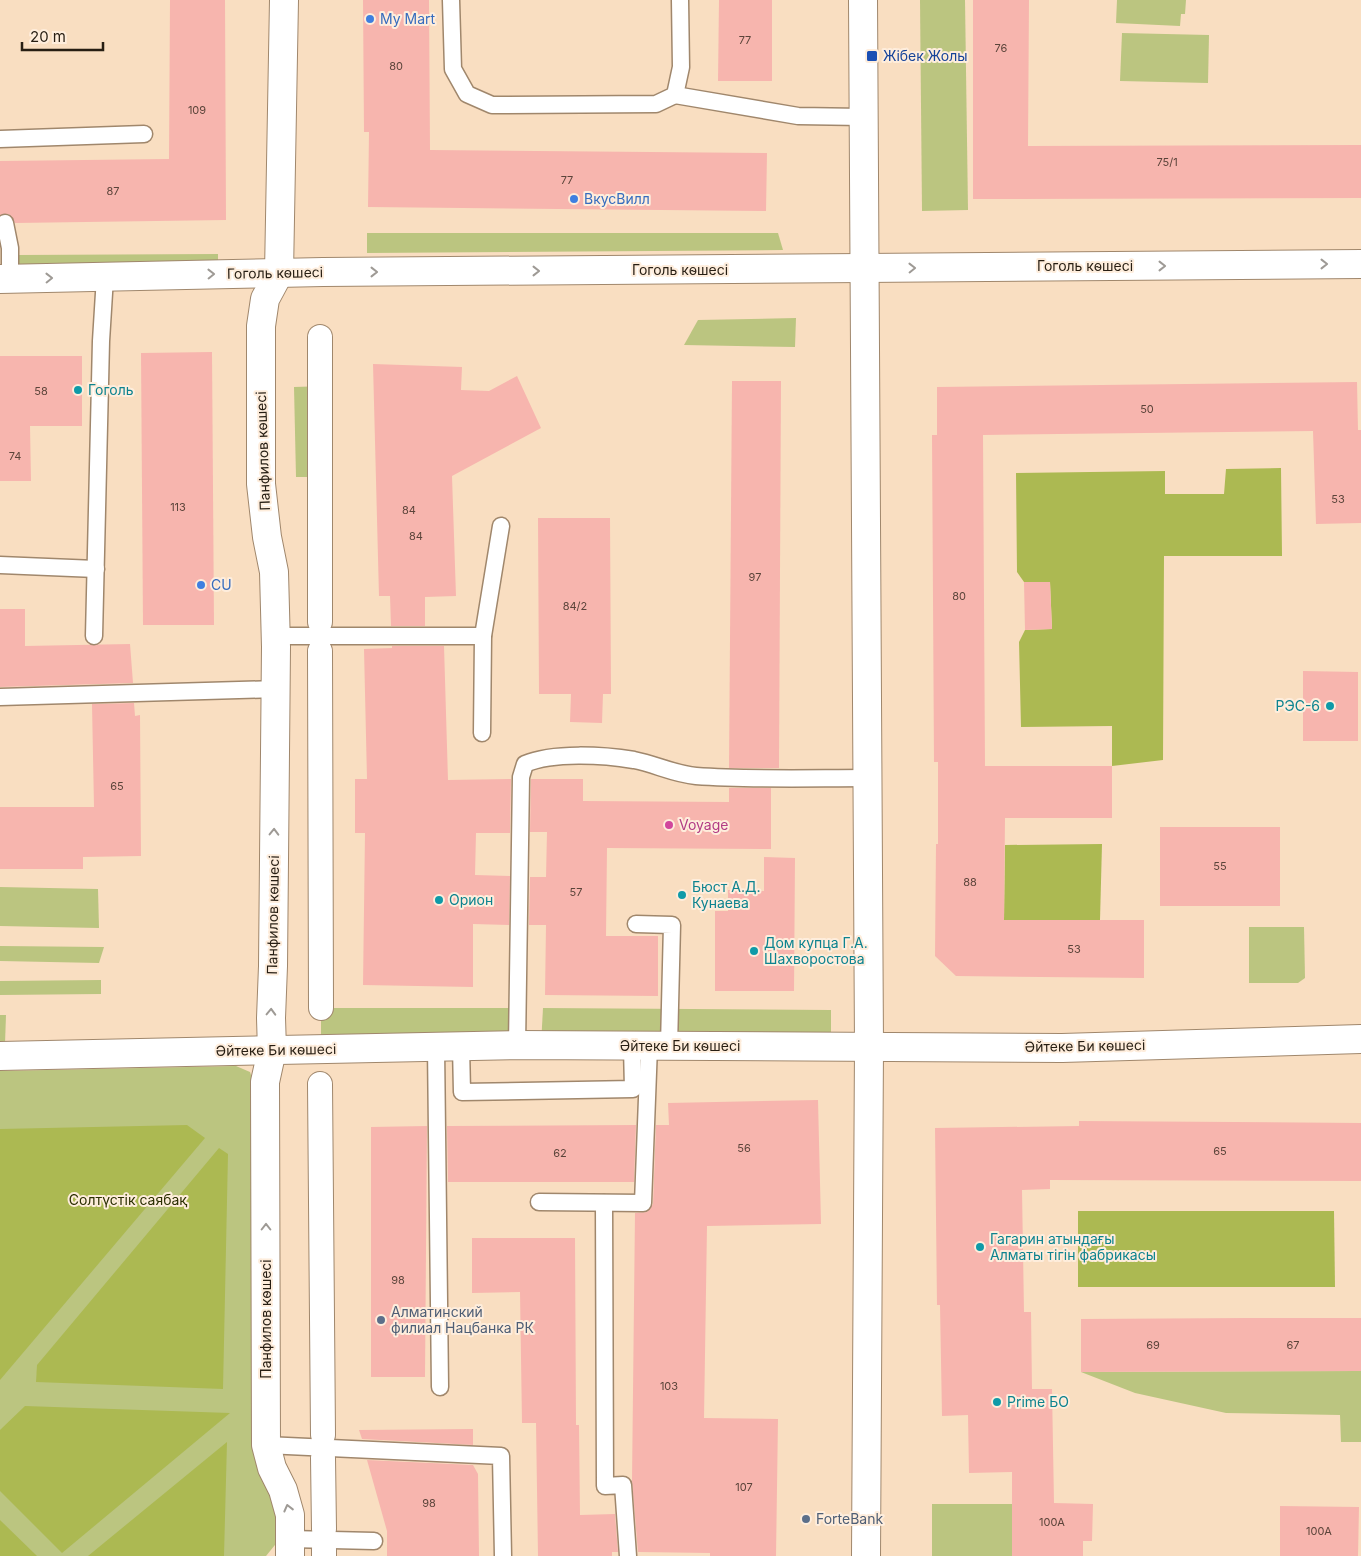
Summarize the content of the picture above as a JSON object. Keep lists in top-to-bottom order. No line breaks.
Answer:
{"streets":{"street":["Гоголь көшесі","Панфилов көшесі","Әйтеке Би көшесі"]},"crossings":[["Гоголь көшесі","Панфилов көшесі"],["Панфилов көшесі","Әйтеке Би көшесі"]],"one_way":["Гоголь көшесі"],"parks":["Солтүстік саябақ"],"places":{"other":["My Mart","ВкусВилл","Гоголь","CU","РЭС-6","Voyage","Бюст А.Д. Кунаева","Орион","Дом купца Г.А. Шахворостова","Гагарин атындағы Алматы тігін фабрикасы","Алматинский филиал Нацбанка РК","Prime БО","ForteBank"],"transit":["Жібек Жолы"]},"house_numbers":["77","76","80","109","75/1","77","87","58","50","74","53","113","84","84","97","80","84/2","65","55","88","57","53","56","65","62","98","69","67","103","107","98","100А","100А"],"scale_bar":"20 m"}
